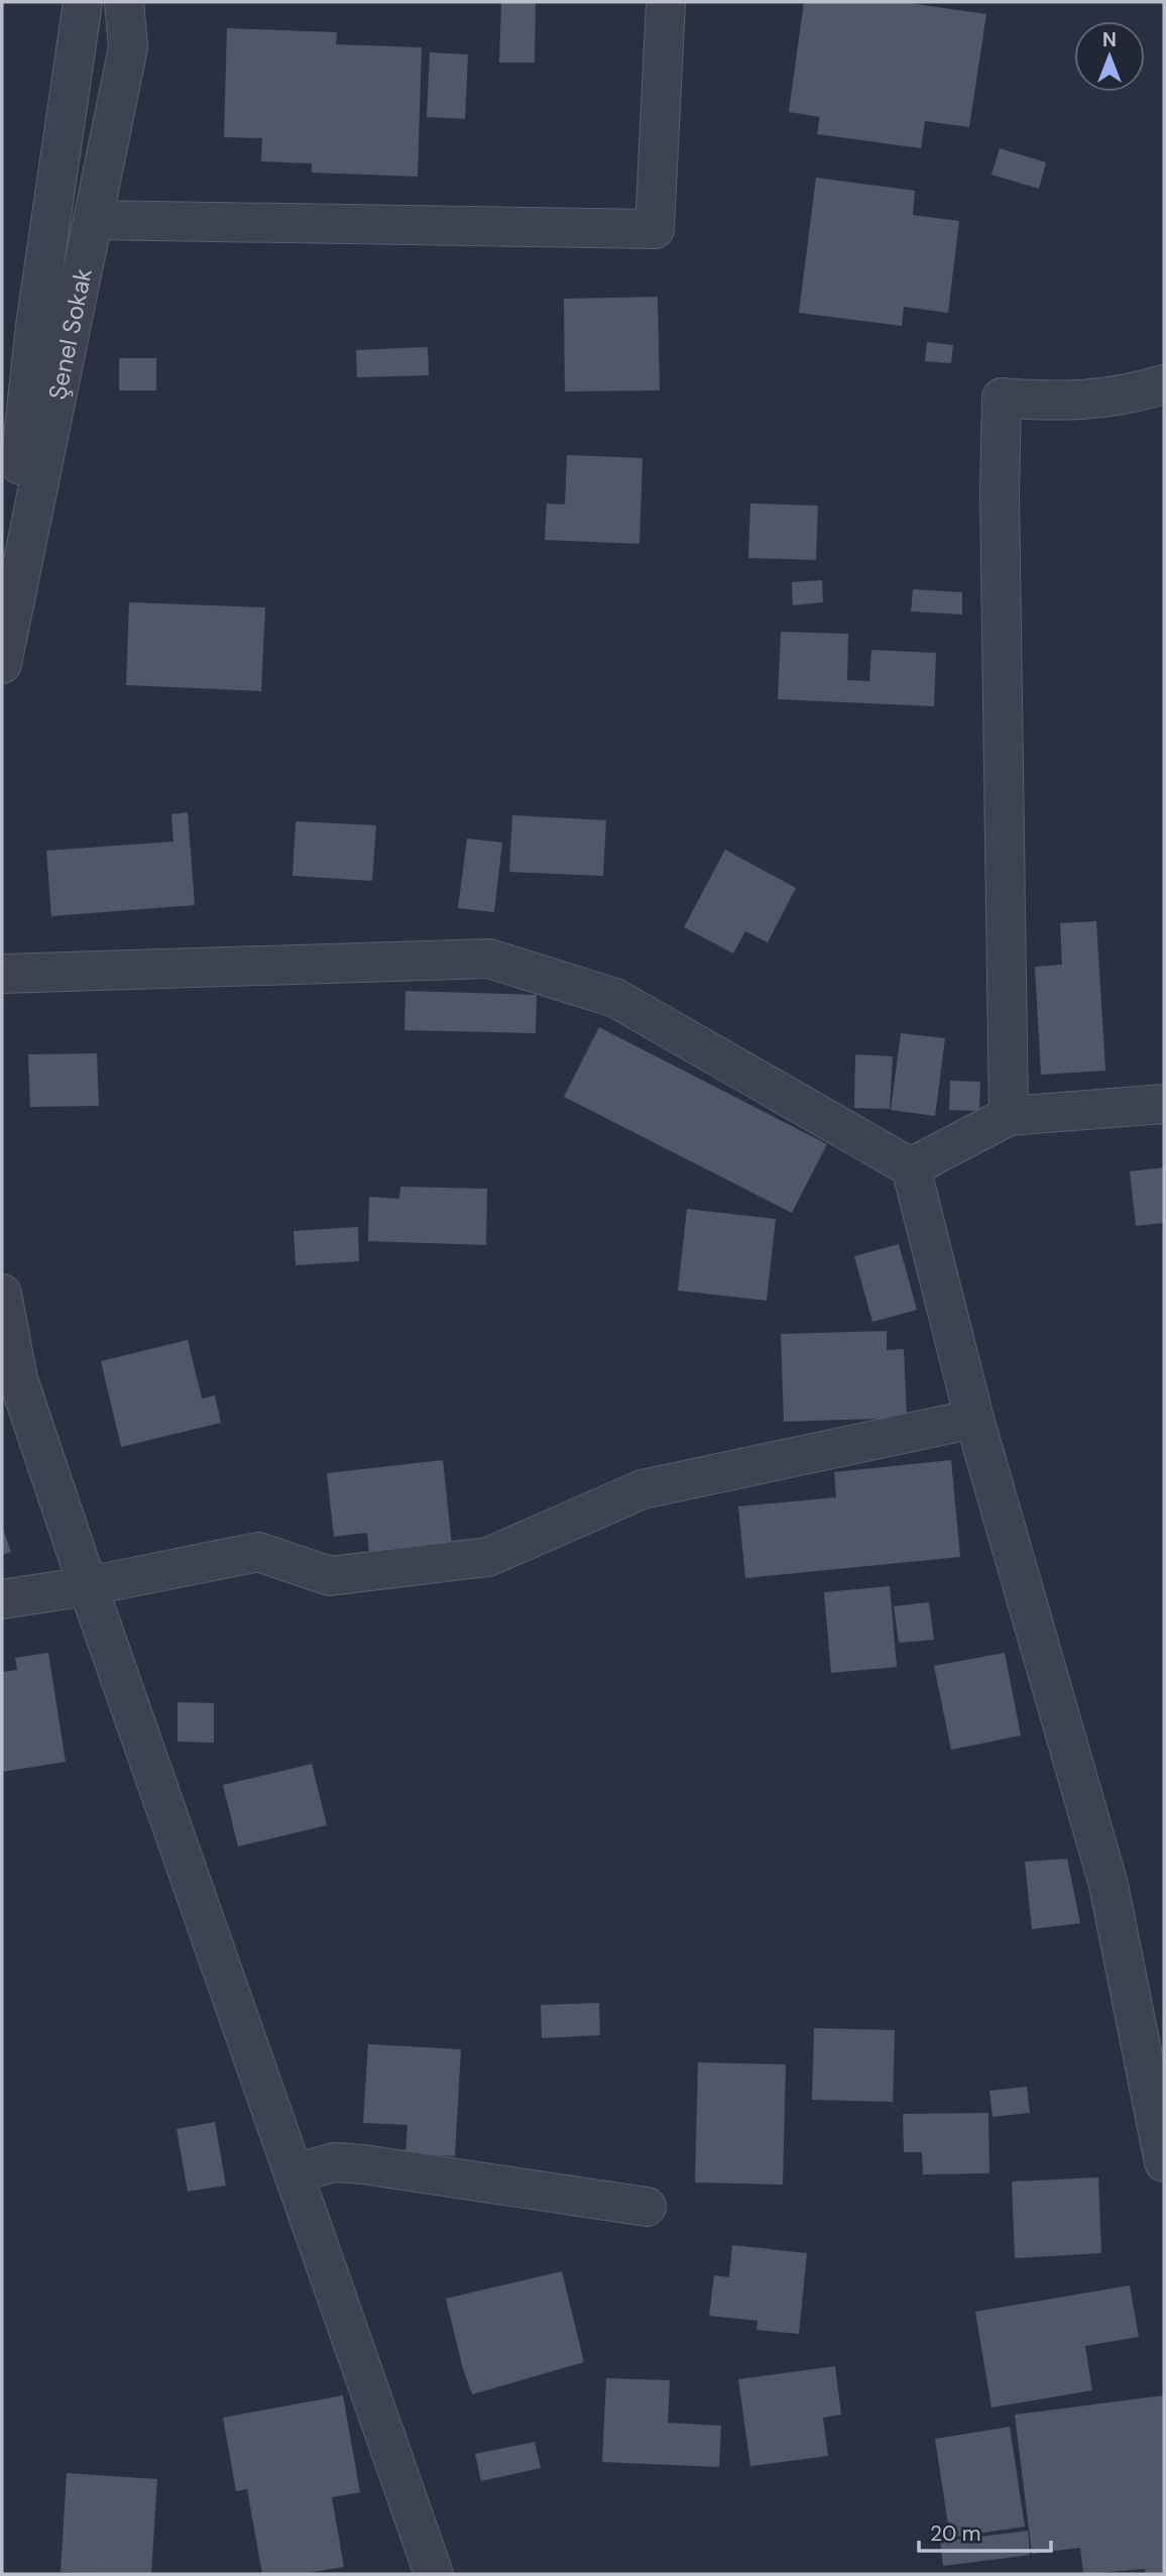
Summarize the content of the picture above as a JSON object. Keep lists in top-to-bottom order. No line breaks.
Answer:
{"streets":{"street":["Şenel Sokak"]},"scale_bar":"20 m","north":"top"}
